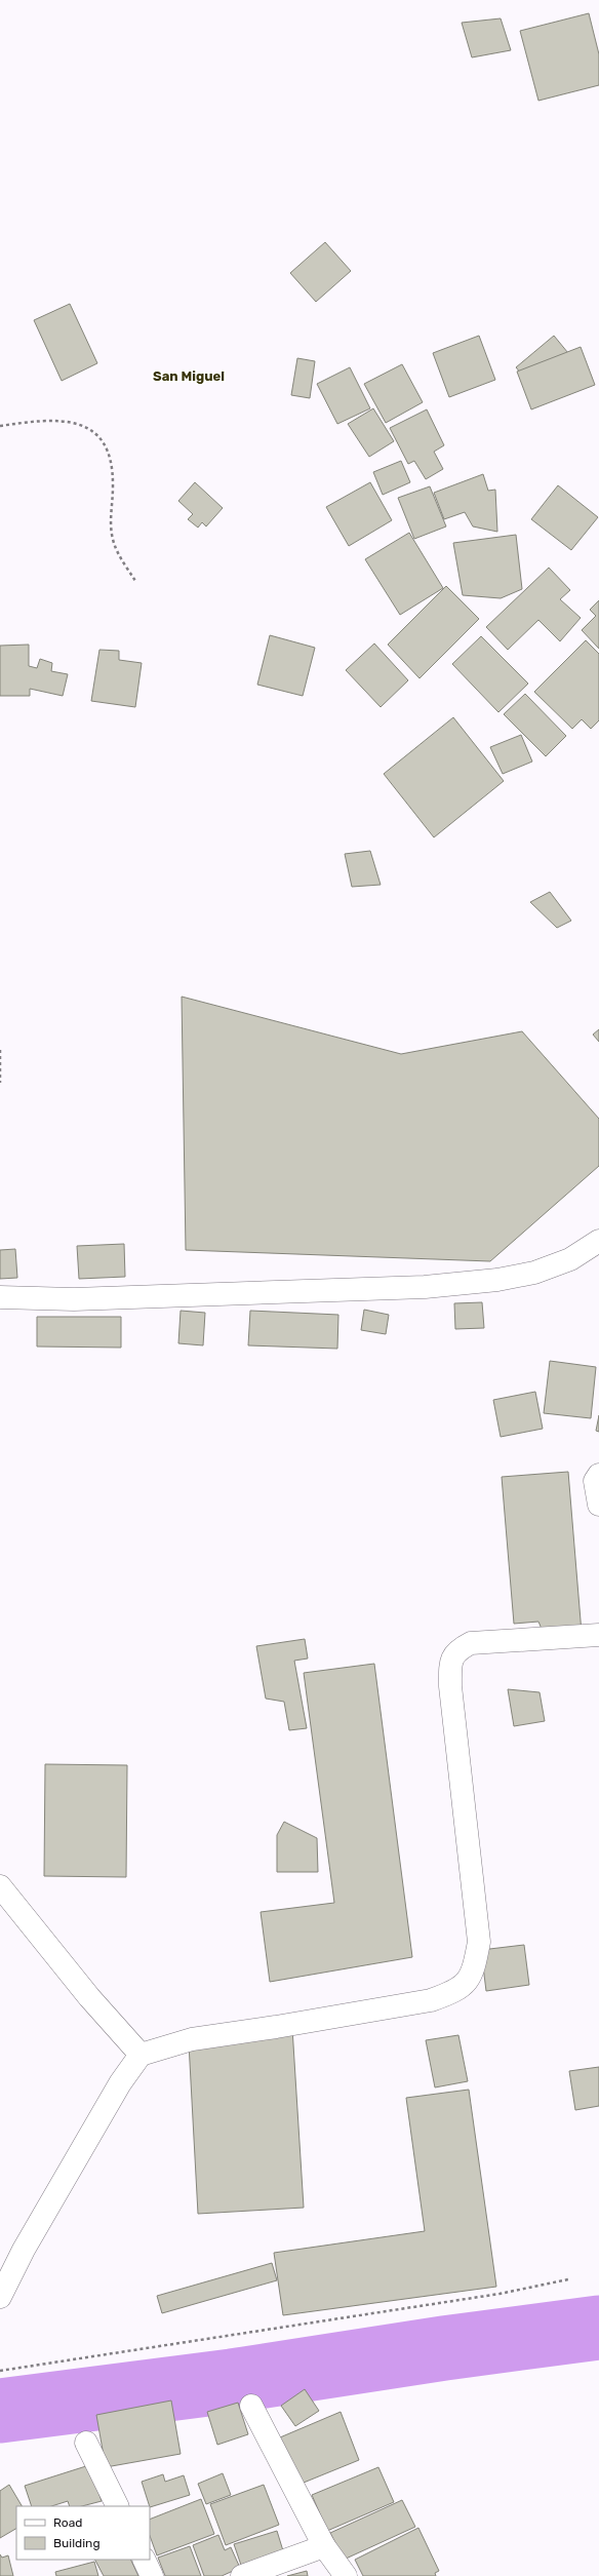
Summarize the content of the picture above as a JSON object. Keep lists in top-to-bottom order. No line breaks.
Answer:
{"districts":["San Miguel"],"legend":["Road","Building"]}
